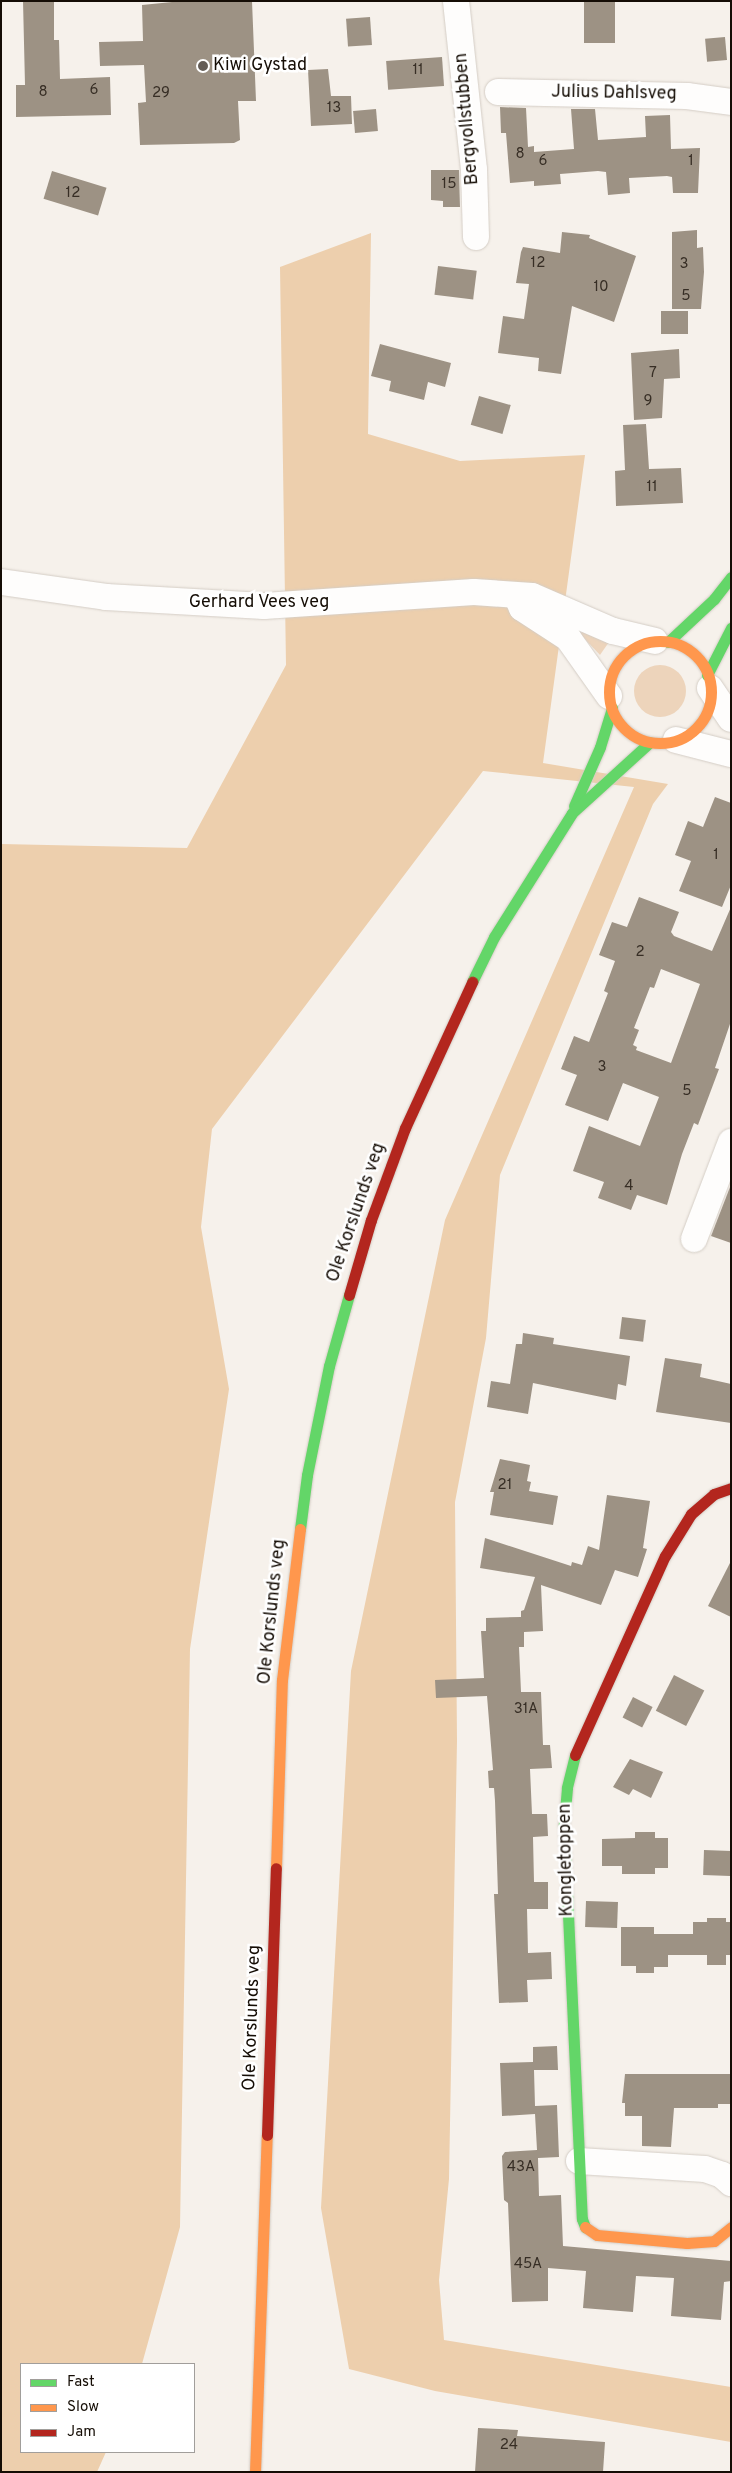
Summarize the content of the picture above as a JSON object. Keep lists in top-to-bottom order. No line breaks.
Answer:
{"streets":{"street":["Julius Dahlsveg","Bergvollstubben","Gerhard Vees veg","Ole Korslunds veg","Kongletoppen"]},"crossings":[["Gerhard Vees veg","Ole Korslunds veg"]],"places":["Kiwi Gystad"],"house_numbers":["11","6","8","29","13","8","6","1","15","12","12","3","10","5","7","9","11","1","2","3","5","4","21","31A","43A","45A","24"],"legend":["Fast","Slow","Jam"]}
